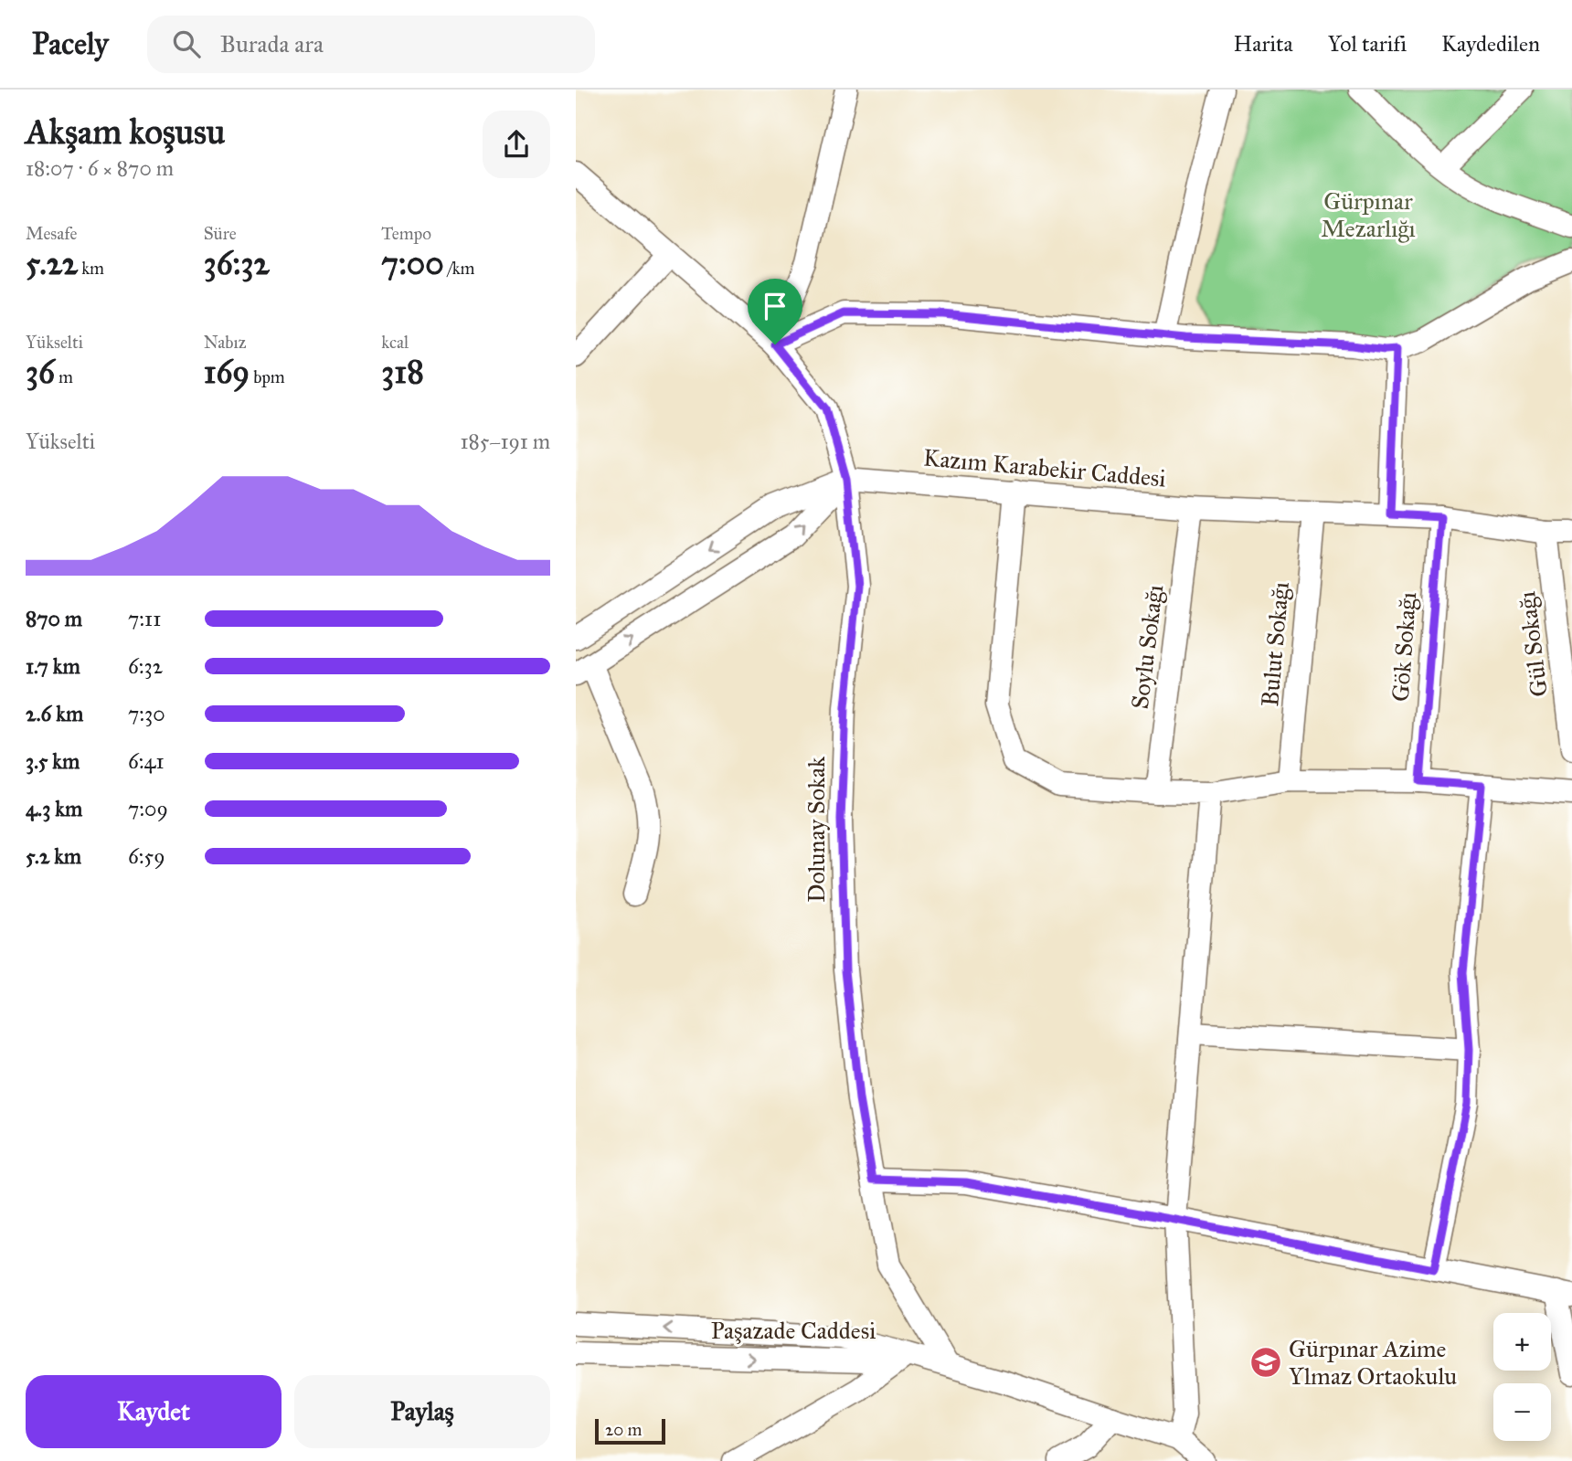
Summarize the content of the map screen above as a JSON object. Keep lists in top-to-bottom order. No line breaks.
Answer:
{"streets":{"street":["Kazım Karabekir Caddesi","Bulut Sokağı","Gül Sokağı","Soylu Sokağı","Gök Sokağı","Dolunay Sokak","Paşazade Caddesi"]},"crossings":[["Kazım Karabekir Caddesi","Bulut Sokağı"],["Kazım Karabekir Caddesi","Gül Sokağı"],["Kazım Karabekir Caddesi","Soylu Sokağı"],["Kazım Karabekir Caddesi","Gök Sokağı"],["Kazım Karabekir Caddesi","Dolunay Sokak"]],"parks":["Gürpınar Mezarlığı"],"places":{"school or university":["Gürpınar Azime Ylmaz Ortaokulu"]},"scale_bar":"20 m","page":{"header":"Pacely","search":"Burada ara","nav":["Harita","Yol tarifi","Kaydedilen"],"heading":["Akşam koşusu","18:07 · 6 × 870 m"],"stats":[["Mesafe","5.22 km"],["Süre","36:32"],["Tempo","7:00 /km"],["Yükselti","36 m"],["Nabız","169 bpm"],["kcal","318"]],"chart":["Yükselti","185–191 m"],"list":[{"name":"870 m","note":"7:11"},{"name":"1.7 km","note":"6:32"},{"name":"2.6 km","note":"7:30"},{"name":"3.5 km","note":"6:41"},{"name":"4.3 km","note":"7:09"},{"name":"5.2 km","note":"6:59"}],"map_buttons":["+","−"],"buttons":["Kaydet","Paylaş"],"scale":"20 m"}}
